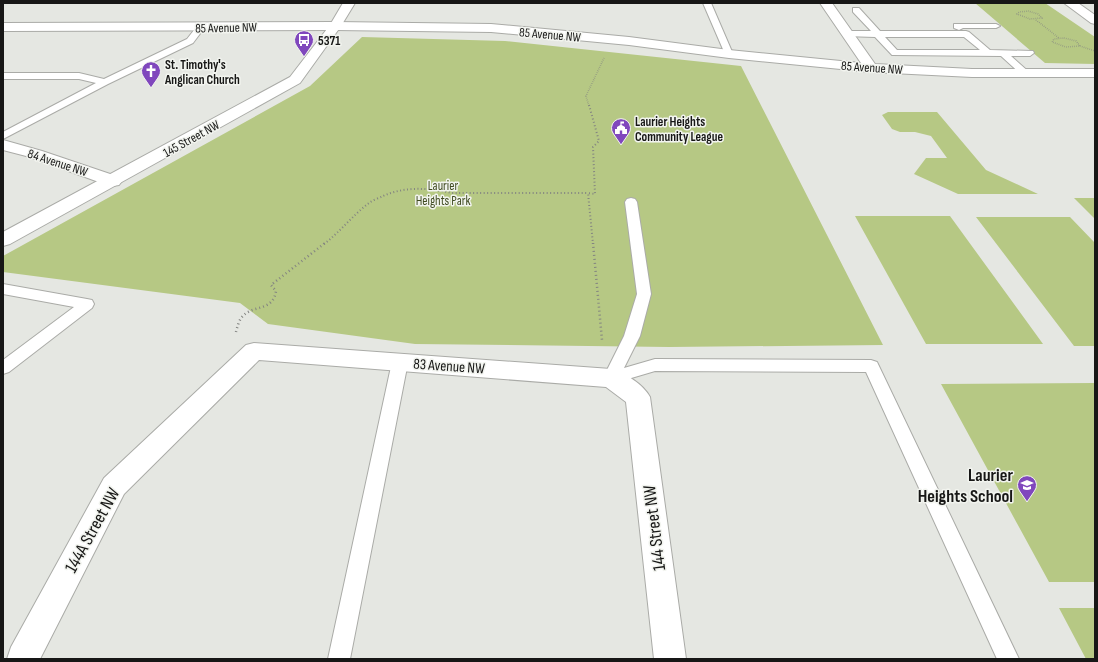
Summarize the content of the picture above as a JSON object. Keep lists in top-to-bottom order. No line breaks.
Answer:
{"streets":{"street":["85 Avenue NW","145 Street NW","84 Avenue NW","83 Avenue NW","144 Street NW","144A Street NW"]},"crossings":[["85 Avenue NW","145 Street NW"],["145 Street NW","84 Avenue NW"],["83 Avenue NW","144 Street NW"],["83 Avenue NW","144A Street NW"]],"parks":["Laurier Heights Park"],"places":{"bus stop":["5371"],"church":["St. Timothy's Anglican Church"],"public building":["Laurier Heights Community League"],"school or university":["Laurier Heights School"]}}
